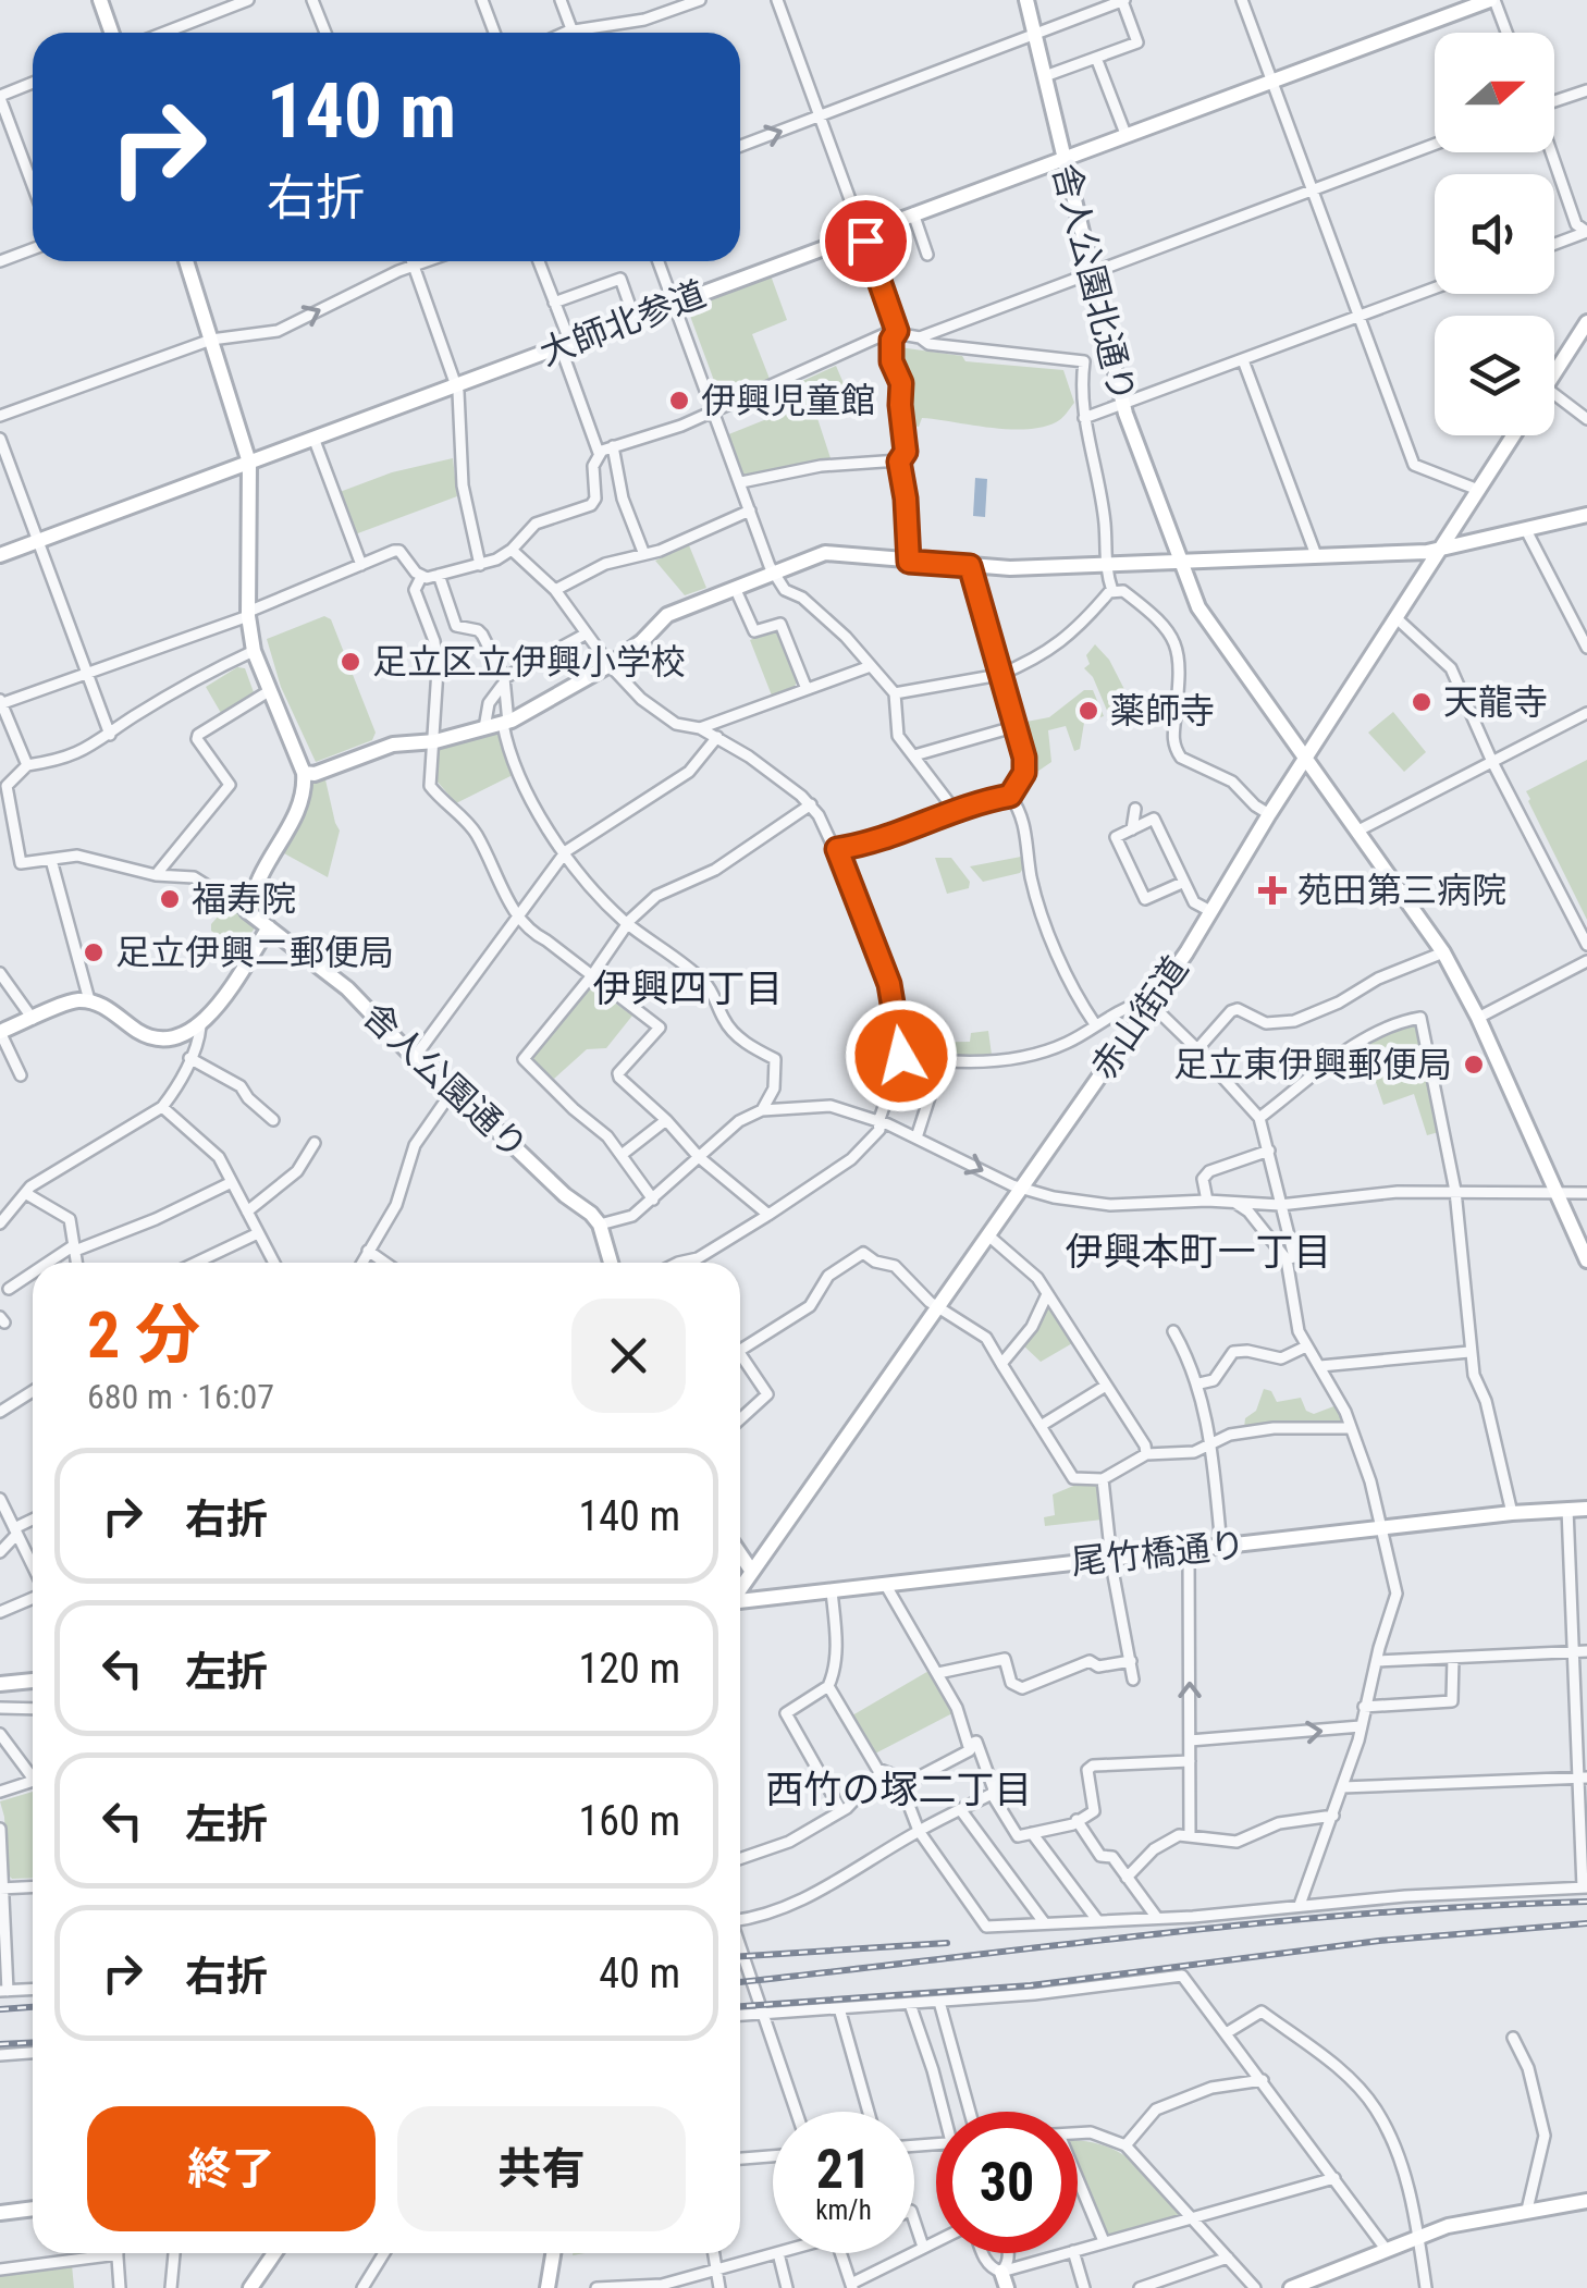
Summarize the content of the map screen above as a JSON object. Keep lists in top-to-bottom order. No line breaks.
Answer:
{"streets":{"street":["舎人公園北通り","大師北参道","赤山街道","舎人公園通り","尾竹橋通り"]},"crossings":[["舎人公園北通り","大師北参道"],["舎人公園北通り","赤山街道"]],"districts":["伊興四丁目","伊興本町一丁目","西竹の塚二丁目"],"places":{"other":["伊興児童館","足立区立伊興小学校","天龍寺","薬師寺","福寿院","足立伊興二郵便局","足立東伊興郵便局"],"health":["苑田第三病院"]},"north":"right","page":{"turn":["140 m","右折"],"heading":["2 分","680 m · 16:07"],"list":[{"name":"右折","value":"140 m"},{"name":"左折","value":"120 m"},{"name":"左折","value":"160 m"},{"name":"右折","value":"40 m"}],"buttons":["終了","共有"],"speed":"21 km/h","limit":"30"}}
